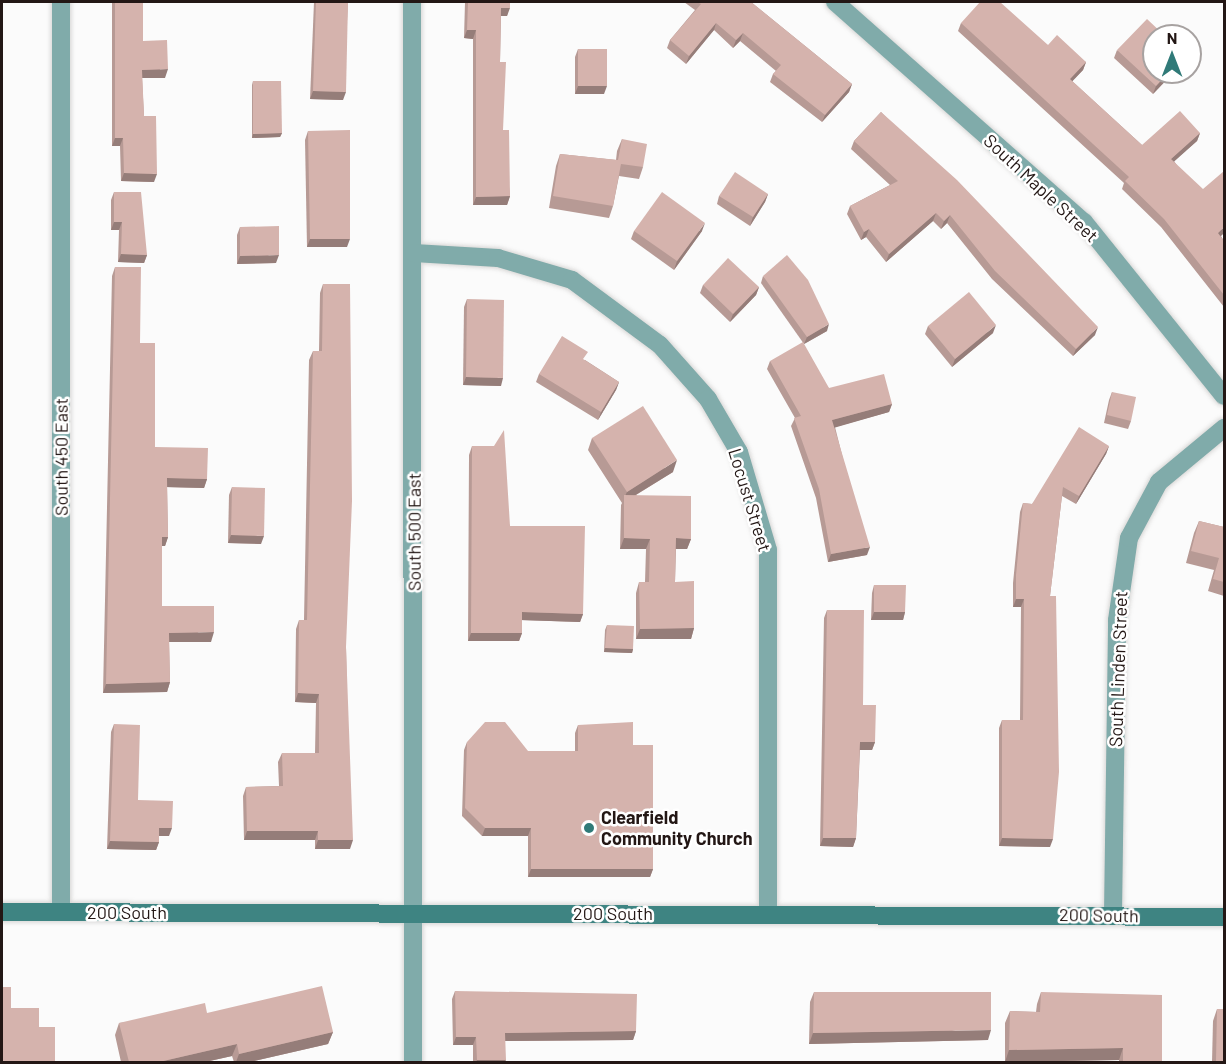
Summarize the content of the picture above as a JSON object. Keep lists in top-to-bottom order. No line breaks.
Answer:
{"streets":{"street":["South Maple Street","South 450 East","Locust Street","South 500 East","South Linden Street","200 South"]},"crossings":[["South 450 East","200 South"],["Locust Street","South 500 East"],["Locust Street","200 South"],["South 500 East","200 South"],["South Linden Street","200 South"]],"places":["Clearfield Community Church"],"north":"top"}
